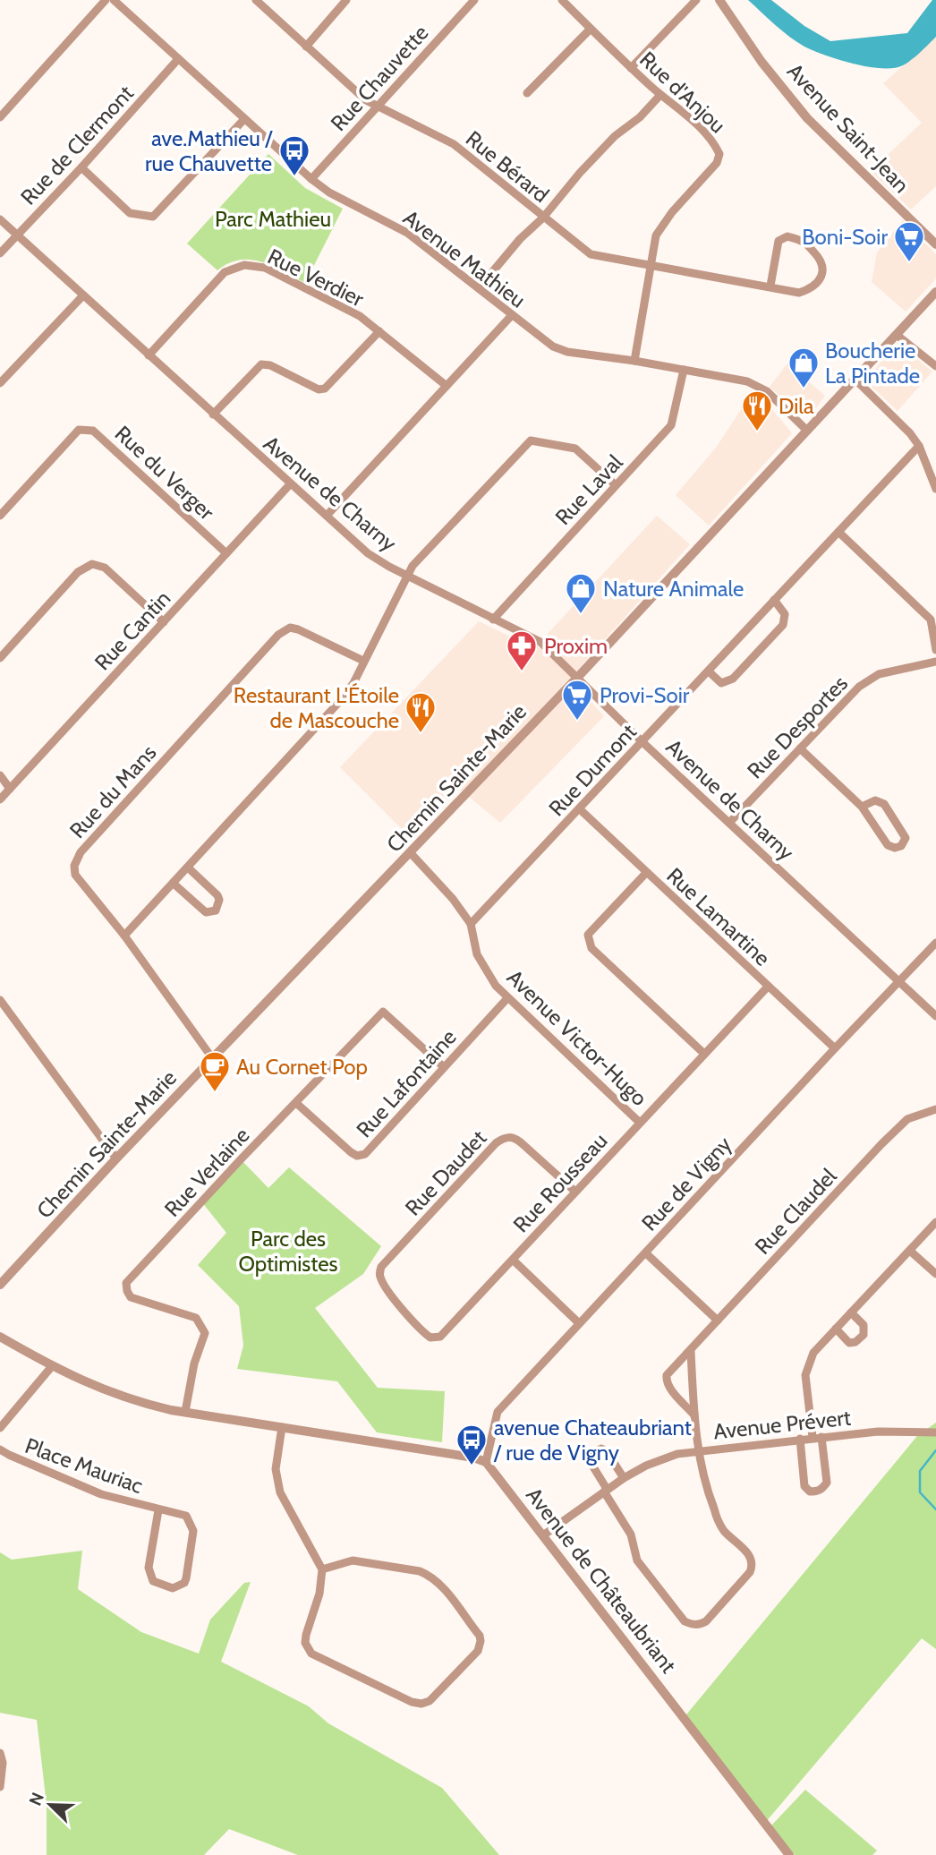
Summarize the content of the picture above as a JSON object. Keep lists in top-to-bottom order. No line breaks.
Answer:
{"streets":{"street":["Rue Chauvette","Rue d'Anjou","Avenue Saint-Jean","Rue de Clermont","Rue Bérard","Avenue Mathieu","Rue Verdier","Rue du Verger","Rue Laval","Avenue de Charny","Rue Cantin","Rue Desportes","Rue Dumont","Chemin Sainte-Marie","Rue du Mans","Rue Lamartine","Avenue Victor-Hugo","Rue Lafontaine","Rue Verlaine","Rue Daudet","Rue Rousseau","Rue de Vigny","Rue Claudel","Avenue Prévert","Place Mauriac","Avenue de Châteaubriant"]},"crossings":[["Rue Chauvette","Rue Bérard"],["Rue Chauvette","Avenue Mathieu"],["Rue d'Anjou","Rue Bérard"],["Rue d'Anjou","Avenue Mathieu"],["Rue de Clermont","Avenue Mathieu"],["Rue de Clermont","Avenue de Charny"],["Avenue Mathieu","Rue Laval"],["Avenue Mathieu","Chemin Sainte-Marie"],["Rue Verdier","Avenue de Charny"],["Rue du Verger","Rue Cantin"],["Rue Laval","Avenue de Charny"],["Avenue de Charny","Rue Cantin"],["Avenue de Charny","Rue Desportes"],["Avenue de Charny","Rue Dumont"],["Avenue de Charny","Chemin Sainte-Marie"],["Avenue de Charny","Rue de Vigny"],["Rue Dumont","Rue Lamartine"],["Rue Dumont","Avenue Victor-Hugo"],["Chemin Sainte-Marie","Rue du Mans"],["Chemin Sainte-Marie","Avenue Victor-Hugo"],["Rue Lamartine","Rue Rousseau"],["Rue Lamartine","Rue de Vigny"],["Avenue Victor-Hugo","Rue Lafontaine"],["Avenue Victor-Hugo","Rue Rousseau"],["Rue Lafontaine","Rue Verlaine"],["Rue Daudet","Rue Rousseau"],["Rue de Vigny","Avenue de Châteaubriant"],["Avenue Prévert","Avenue de Châteaubriant"]],"parks":["Parc Mathieu","Parc des Optimistes"],"places":{"bus stop":["ave.Mathieu / rue Chauvette","avenue Chateaubriant / rue de Vigny"],"supermarket":["Boni-Soir","Provi-Soir"],"shop":["Boucherie La Pintade","Nature Animale"],"restaurant":["Dila","Restaurant L'Étoile de Mascouche"],"pharmacy":["Proxim"],"cafe":["Au Cornet Pop"]},"north":"top left"}
